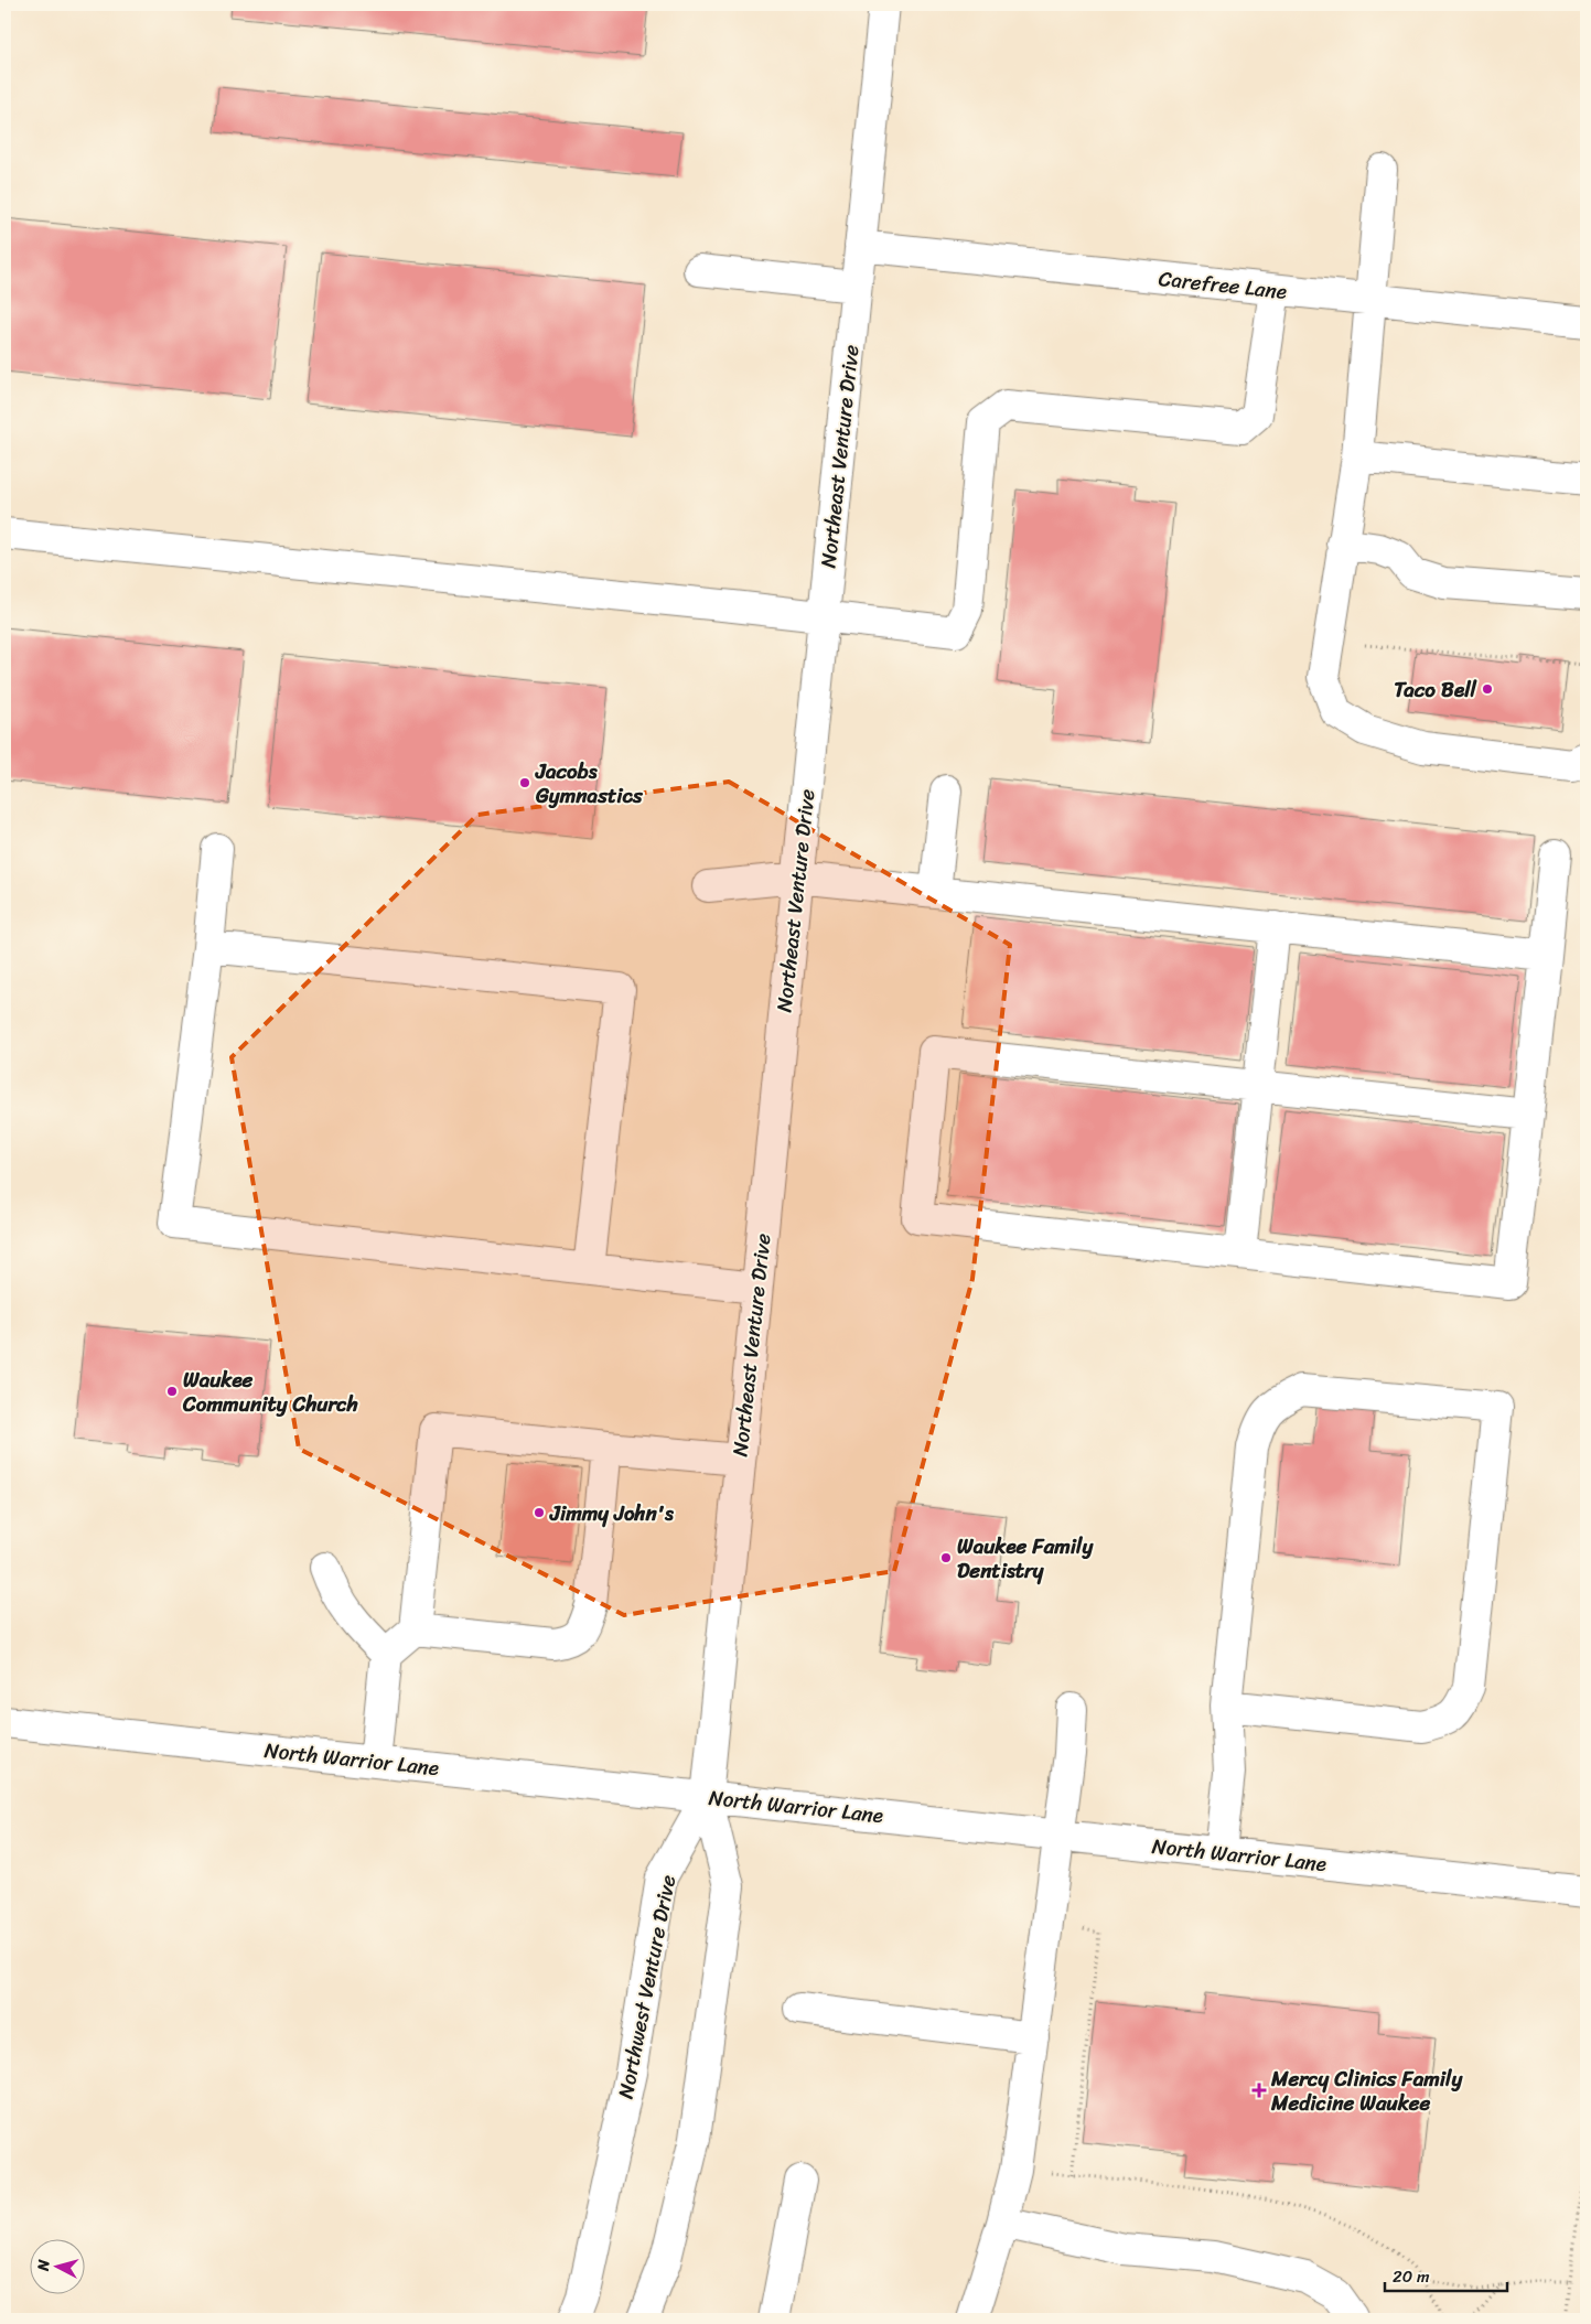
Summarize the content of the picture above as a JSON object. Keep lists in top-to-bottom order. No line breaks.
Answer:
{"streets":{"street":["Carefree Lane","Northeast Venture Drive","North Warrior Lane","Northwest Venture Drive"]},"crossings":[["Carefree Lane","Northeast Venture Drive"],["Northeast Venture Drive","North Warrior Lane"],["Northeast Venture Drive","Northwest Venture Drive"],["North Warrior Lane","Northwest Venture Drive"]],"places":{"other":["Taco Bell","Jacobs Gymnastics","Waukee Community Church","Jimmy John's","Waukee Family Dentistry"],"health":["Mercy Clinics Family Medicine Waukee"]},"scale_bar":"20 m","north":"left"}
